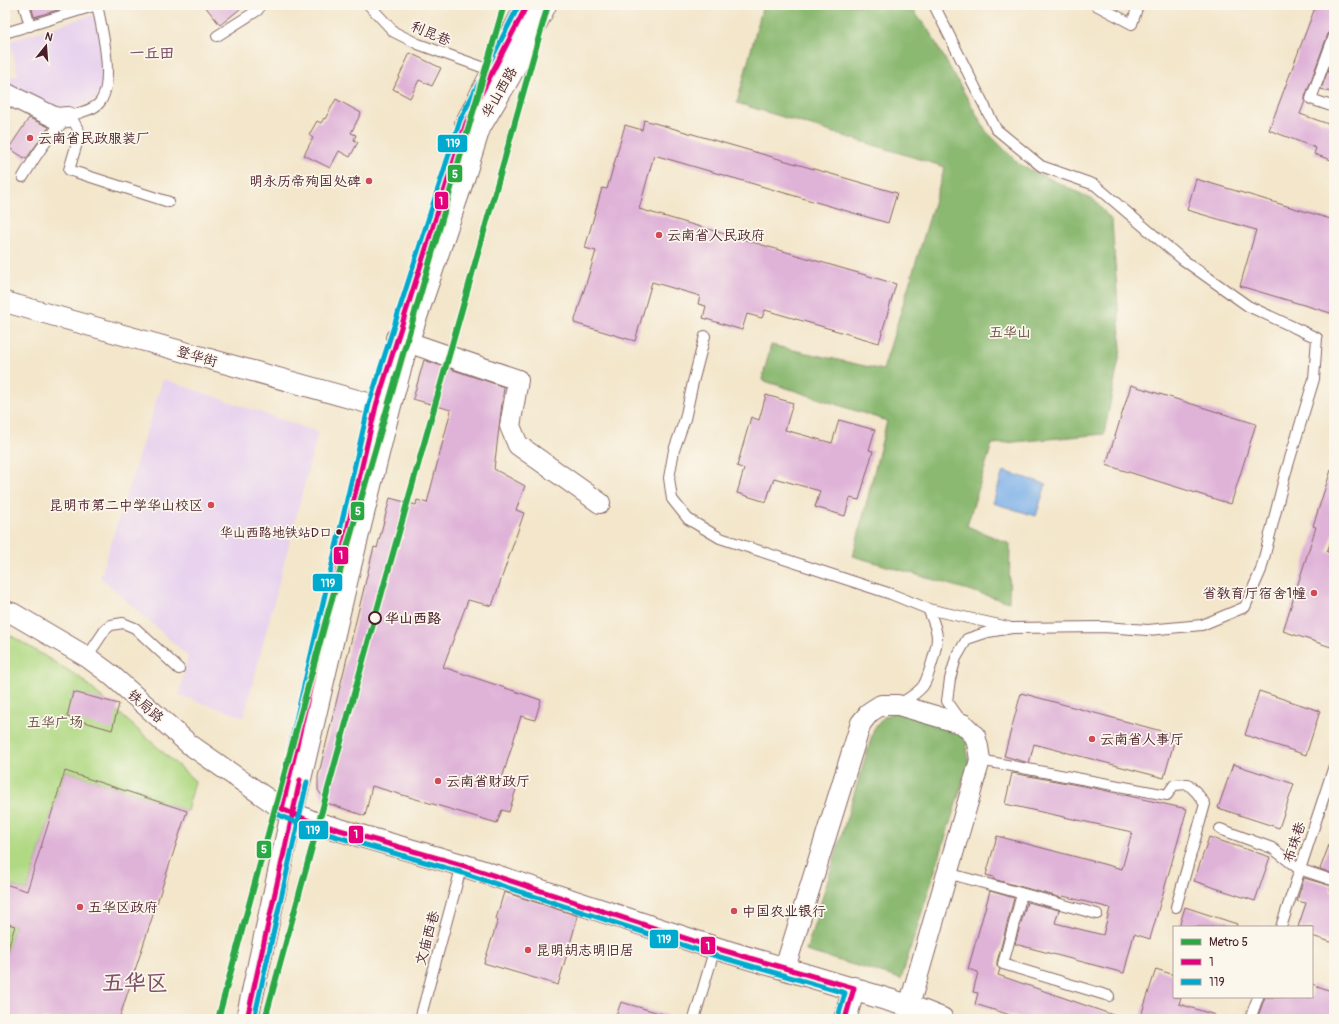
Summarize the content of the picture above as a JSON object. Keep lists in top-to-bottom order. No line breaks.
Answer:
{"streets":{"main road":["华山西路"],"street":["登华街","铁局路"],"lane":["利昆巷","布珠巷","文庙西巷"]},"crossings":[["利昆巷","华山西路"],["华山西路","登华街"],["华山西路","铁局路"]],"districts":["一丘田","五华区"],"parks":["五华山","五华广场"],"places":["云南省民政服装厂","明永历帝殉国处碑","云南省人民政府","昆明市第二中学华山校区","华山西路地铁站D口","省教育厅宿舍1幢","华山西路","云南省人事厅","云南省财政厅","五华区政府","中国农业银行","昆明胡志明旧居"],"lines":["metro line 5","transit line 1","transit line 119"],"legend":["Metro 5","1","119"],"north":"top"}
